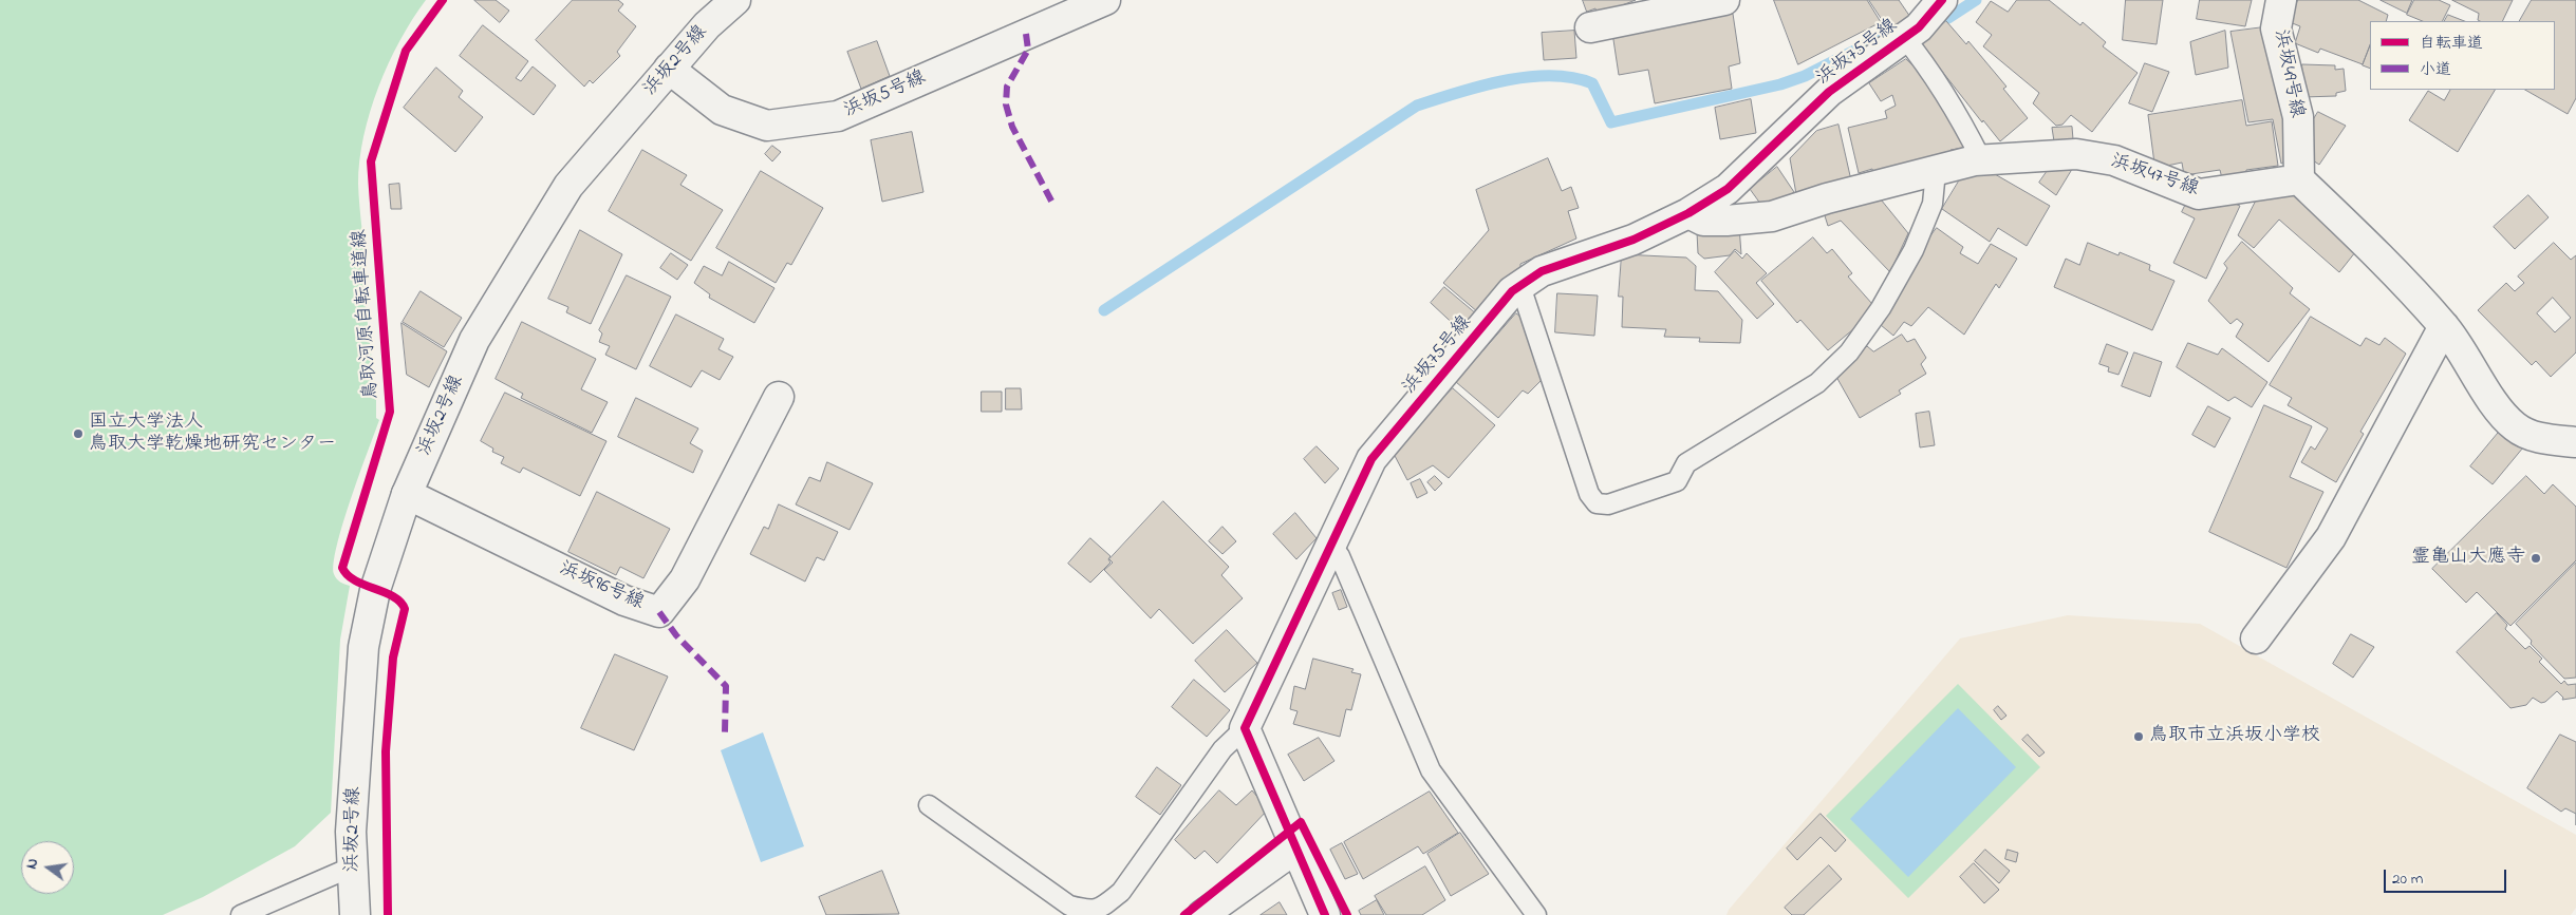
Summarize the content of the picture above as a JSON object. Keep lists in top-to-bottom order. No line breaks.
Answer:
{"streets":{"street":["浜坂75号線","浜坂2号線","浜坂49号線","浜坂5号線","浜坂47号線","浜坂96号線"],"cycle path":["鳥取河原自転車道線"]},"crossings":[["浜坂75号線","浜坂47号線"],["浜坂2号線","浜坂5号線"],["浜坂2号線","浜坂96号線"],["浜坂49号線","浜坂47号線"]],"places":["国立大学法人 鳥取大学乾燥地研究センター","霊亀山大應寺","鳥取市立浜坂小学校"],"legend":["自転車道","小道"],"scale_bar":"20 m","north":"left"}
